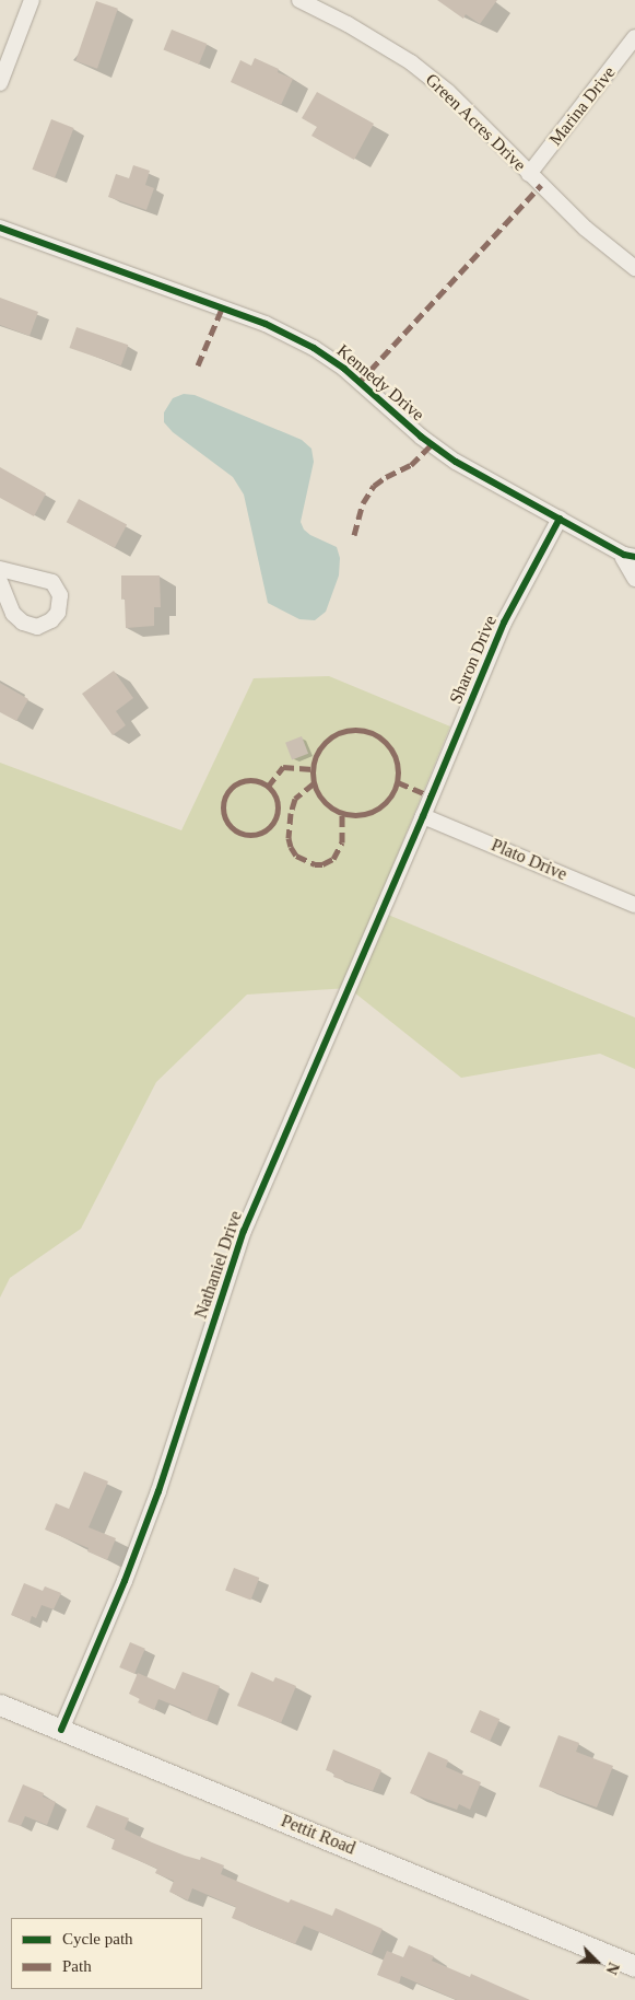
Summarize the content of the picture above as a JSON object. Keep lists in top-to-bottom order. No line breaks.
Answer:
{"streets":{"street":["Marina Drive","Green Acres Drive","Kennedy Drive","Sharon Drive","Plato Drive","Nathaniel Drive","Pettit Road"]},"crossings":[["Marina Drive","Green Acres Drive"],["Kennedy Drive","Sharon Drive"],["Sharon Drive","Plato Drive"],["Sharon Drive","Nathaniel Drive"],["Plato Drive","Nathaniel Drive"],["Nathaniel Drive","Pettit Road"]],"legend":["Cycle path","Path"],"north":"bottom right"}
